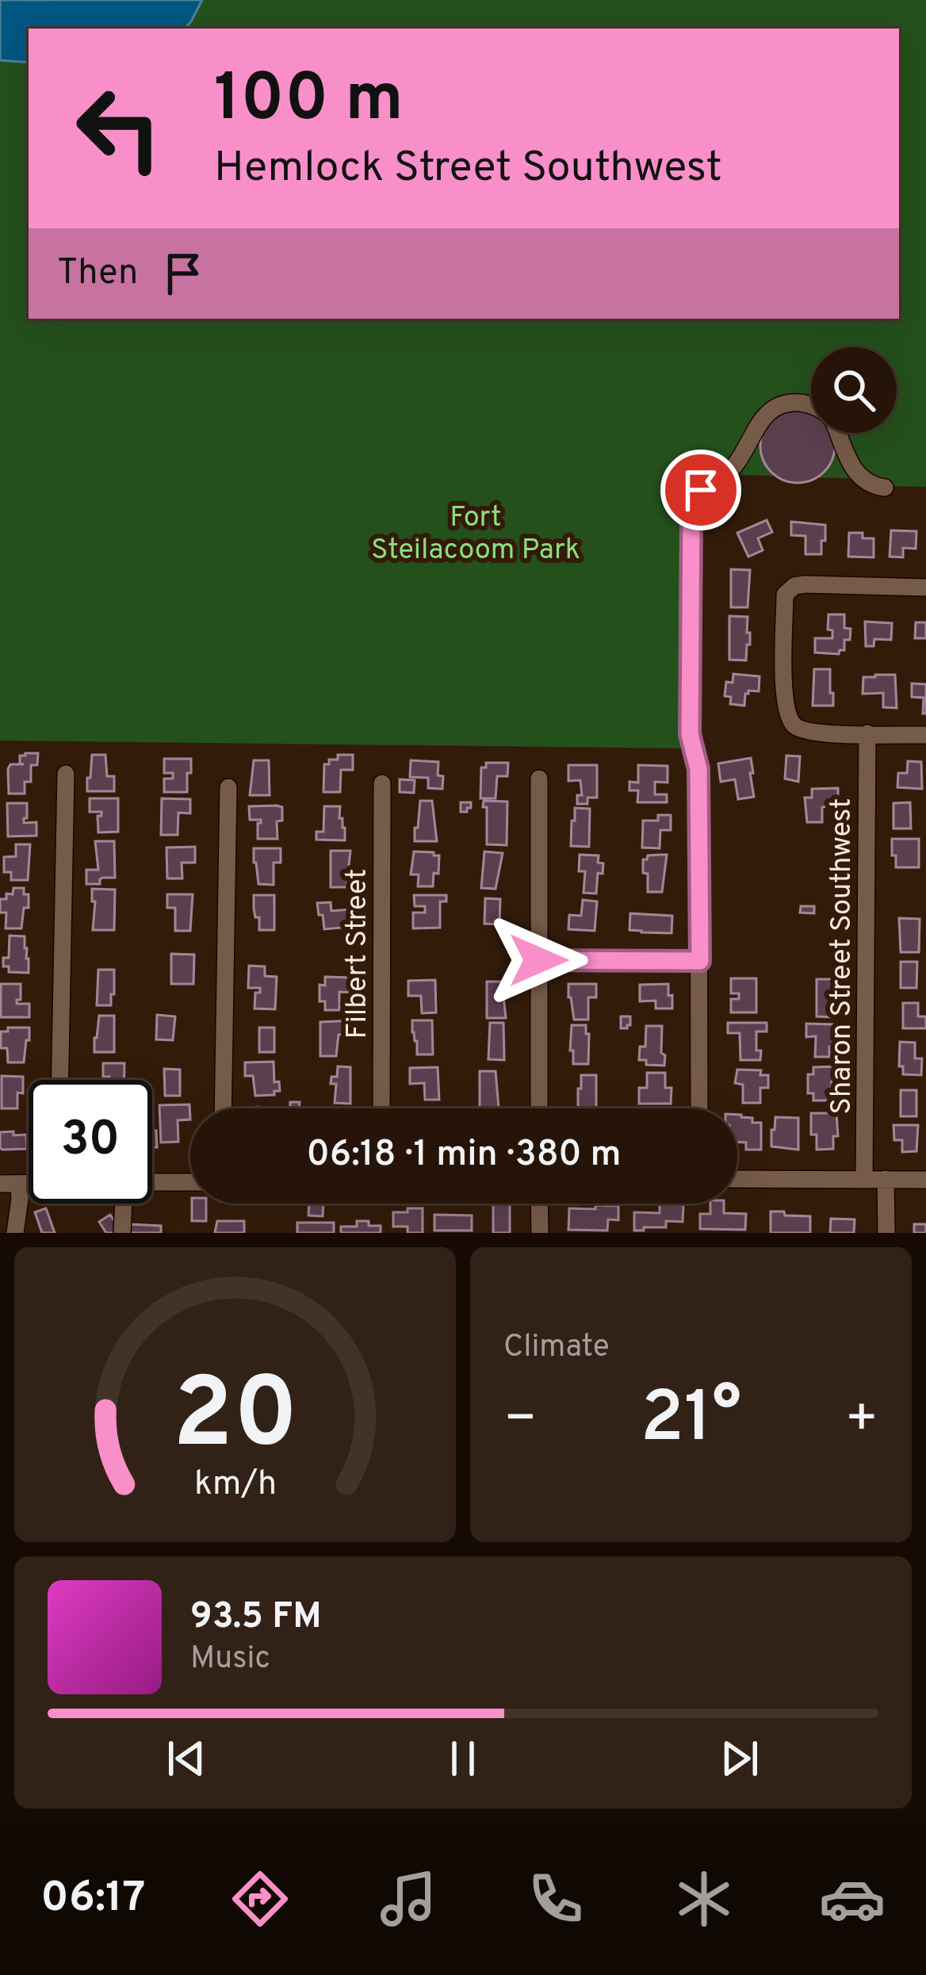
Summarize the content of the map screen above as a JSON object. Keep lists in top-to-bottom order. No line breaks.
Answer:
{"streets":{"street":["Filbert Street","Sharon Street Southwest"]},"parks":["Fort Steilacoom Park"],"page":{"turn":["100 m","Hemlock Street Southwest"],"then":"Then","limit":"30","trip":"06:18 · 1 min · 380 m","tile":"Climate","heat":["−","21°","+"],"song":["93.5 FM","Music"],"tabs":"06:17","gauge":["20","km/h"]}}
